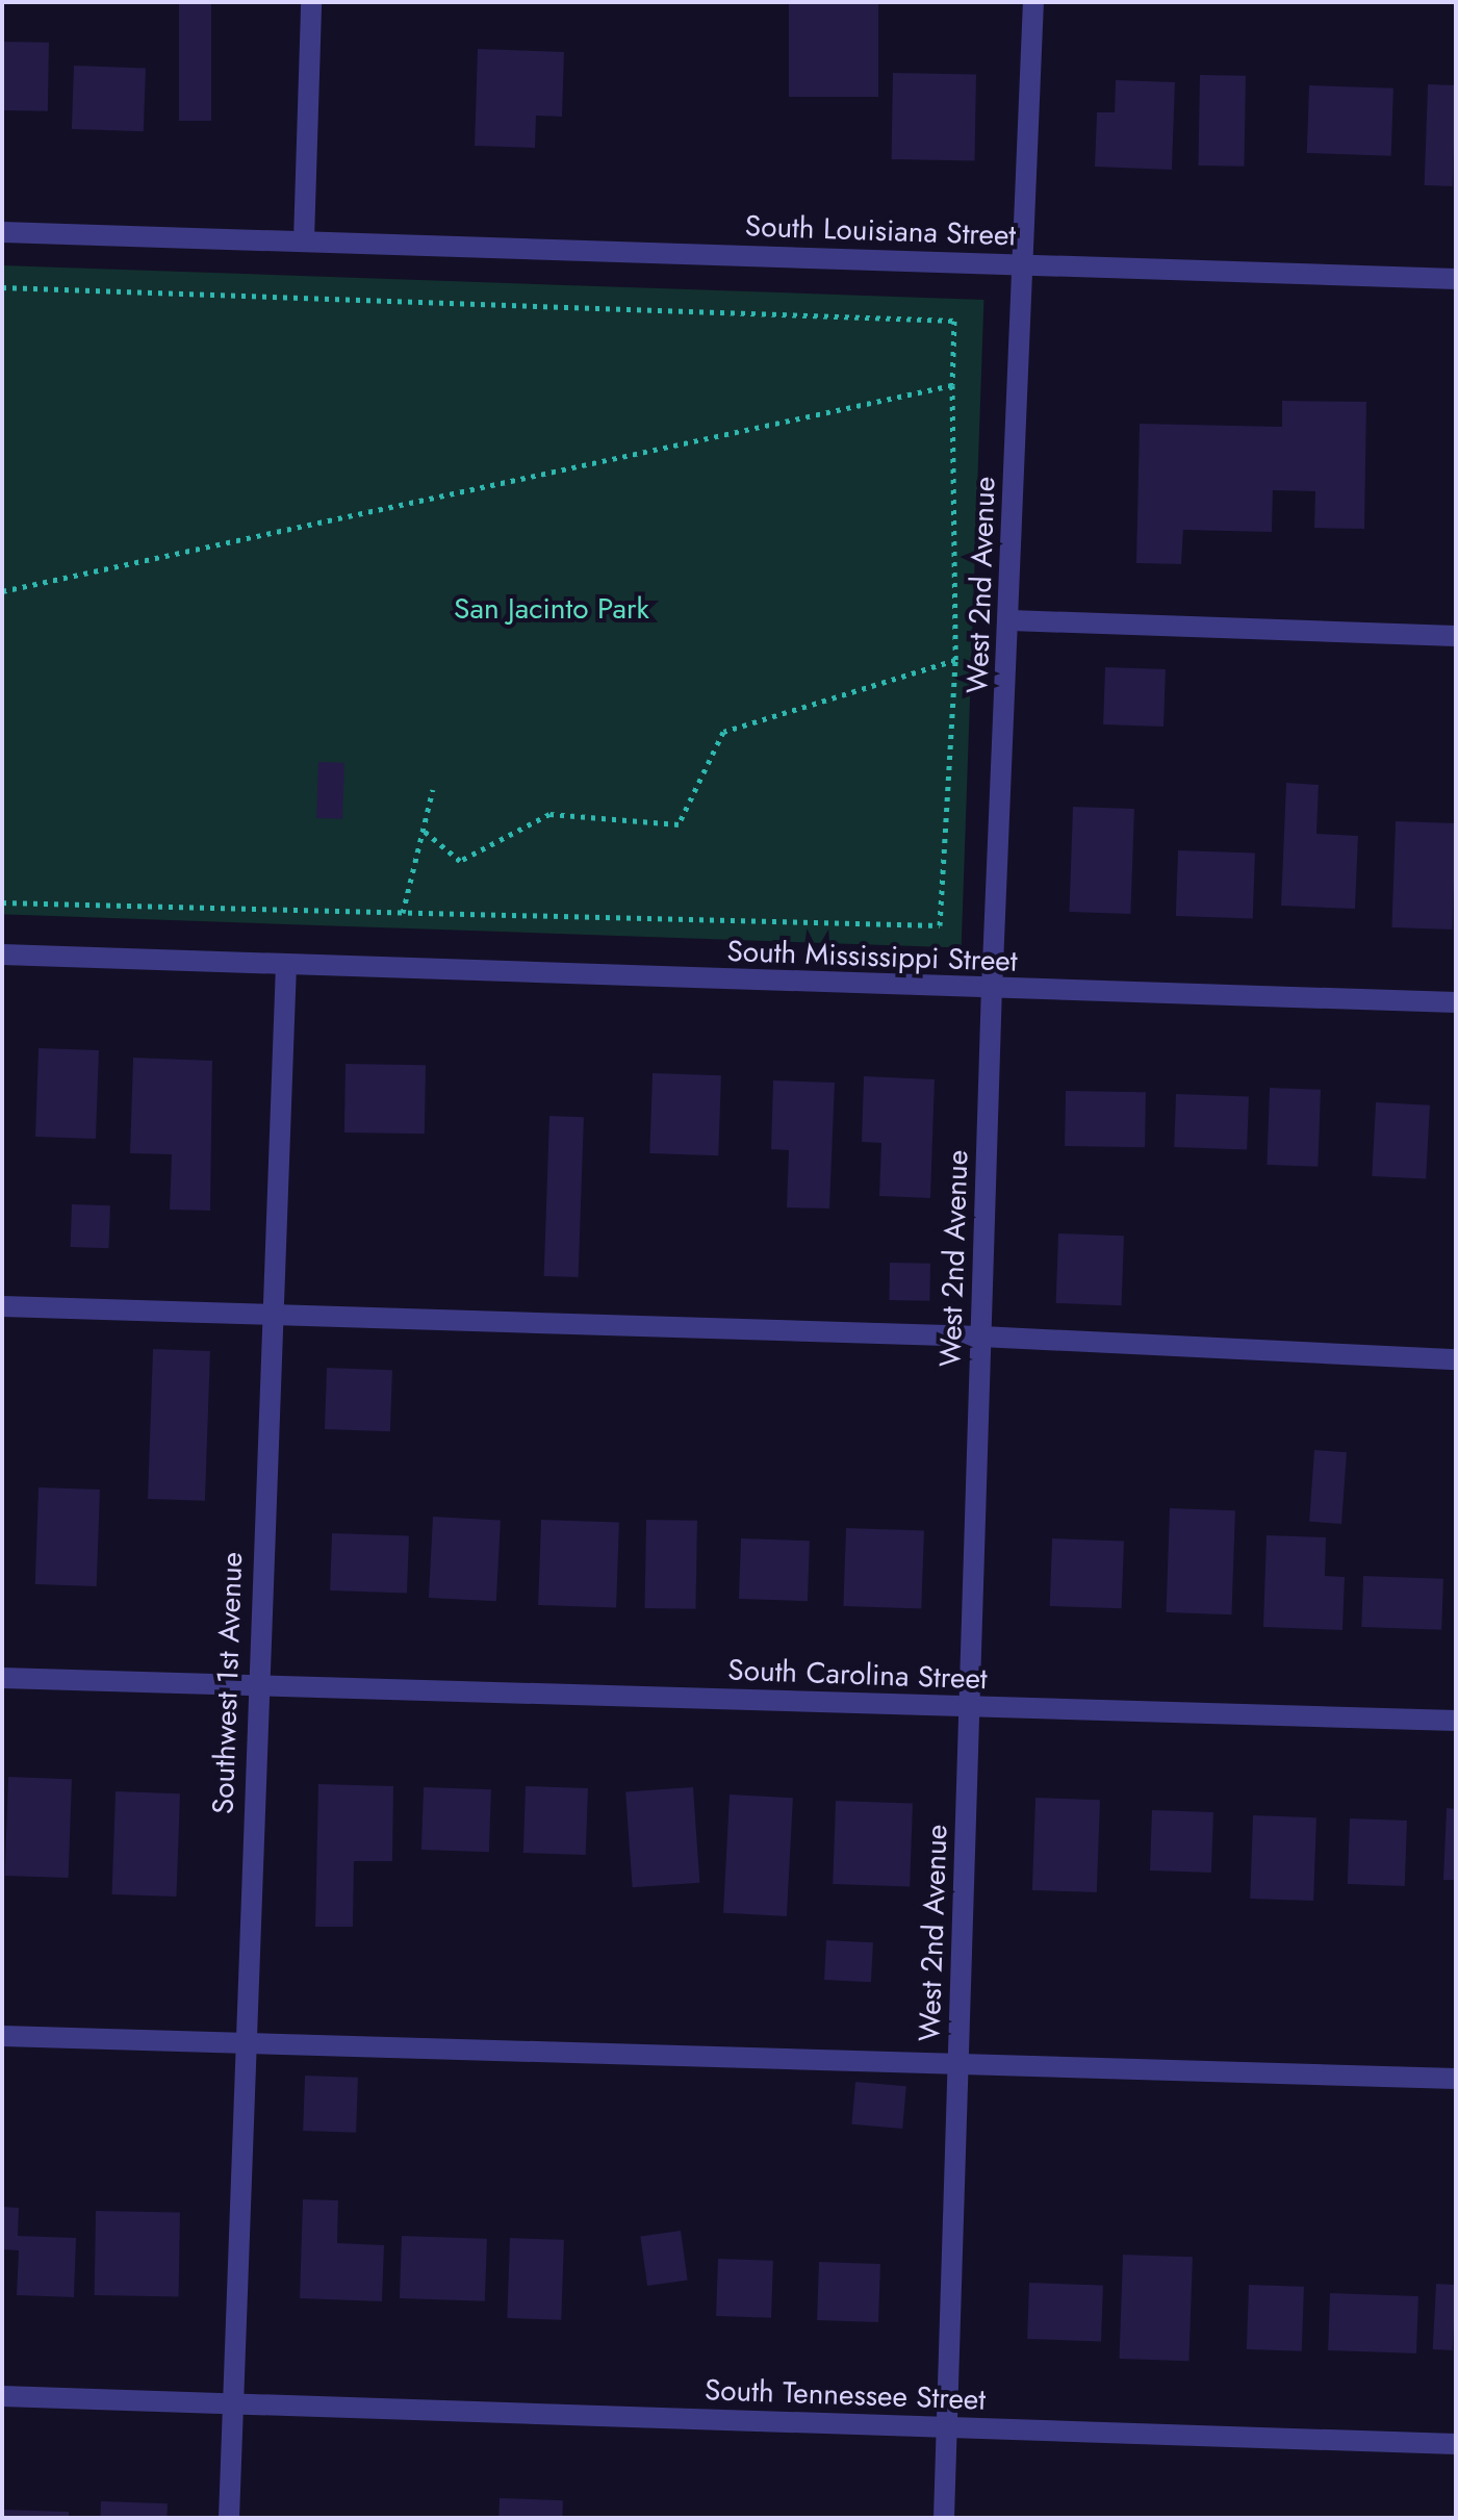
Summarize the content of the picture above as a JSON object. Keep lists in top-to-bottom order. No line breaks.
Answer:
{"streets":{"street":["South Louisiana Street","West 2nd Avenue","South Mississippi Street","South Carolina Street","Southwest 1st Avenue","South Tennessee Street"]},"crossings":[["South Louisiana Street","West 2nd Avenue"],["West 2nd Avenue","South Mississippi Street"],["West 2nd Avenue","South Carolina Street"],["West 2nd Avenue","South Tennessee Street"],["South Mississippi Street","Southwest 1st Avenue"],["South Carolina Street","Southwest 1st Avenue"],["Southwest 1st Avenue","South Tennessee Street"]],"parks":["San Jacinto Park"]}
